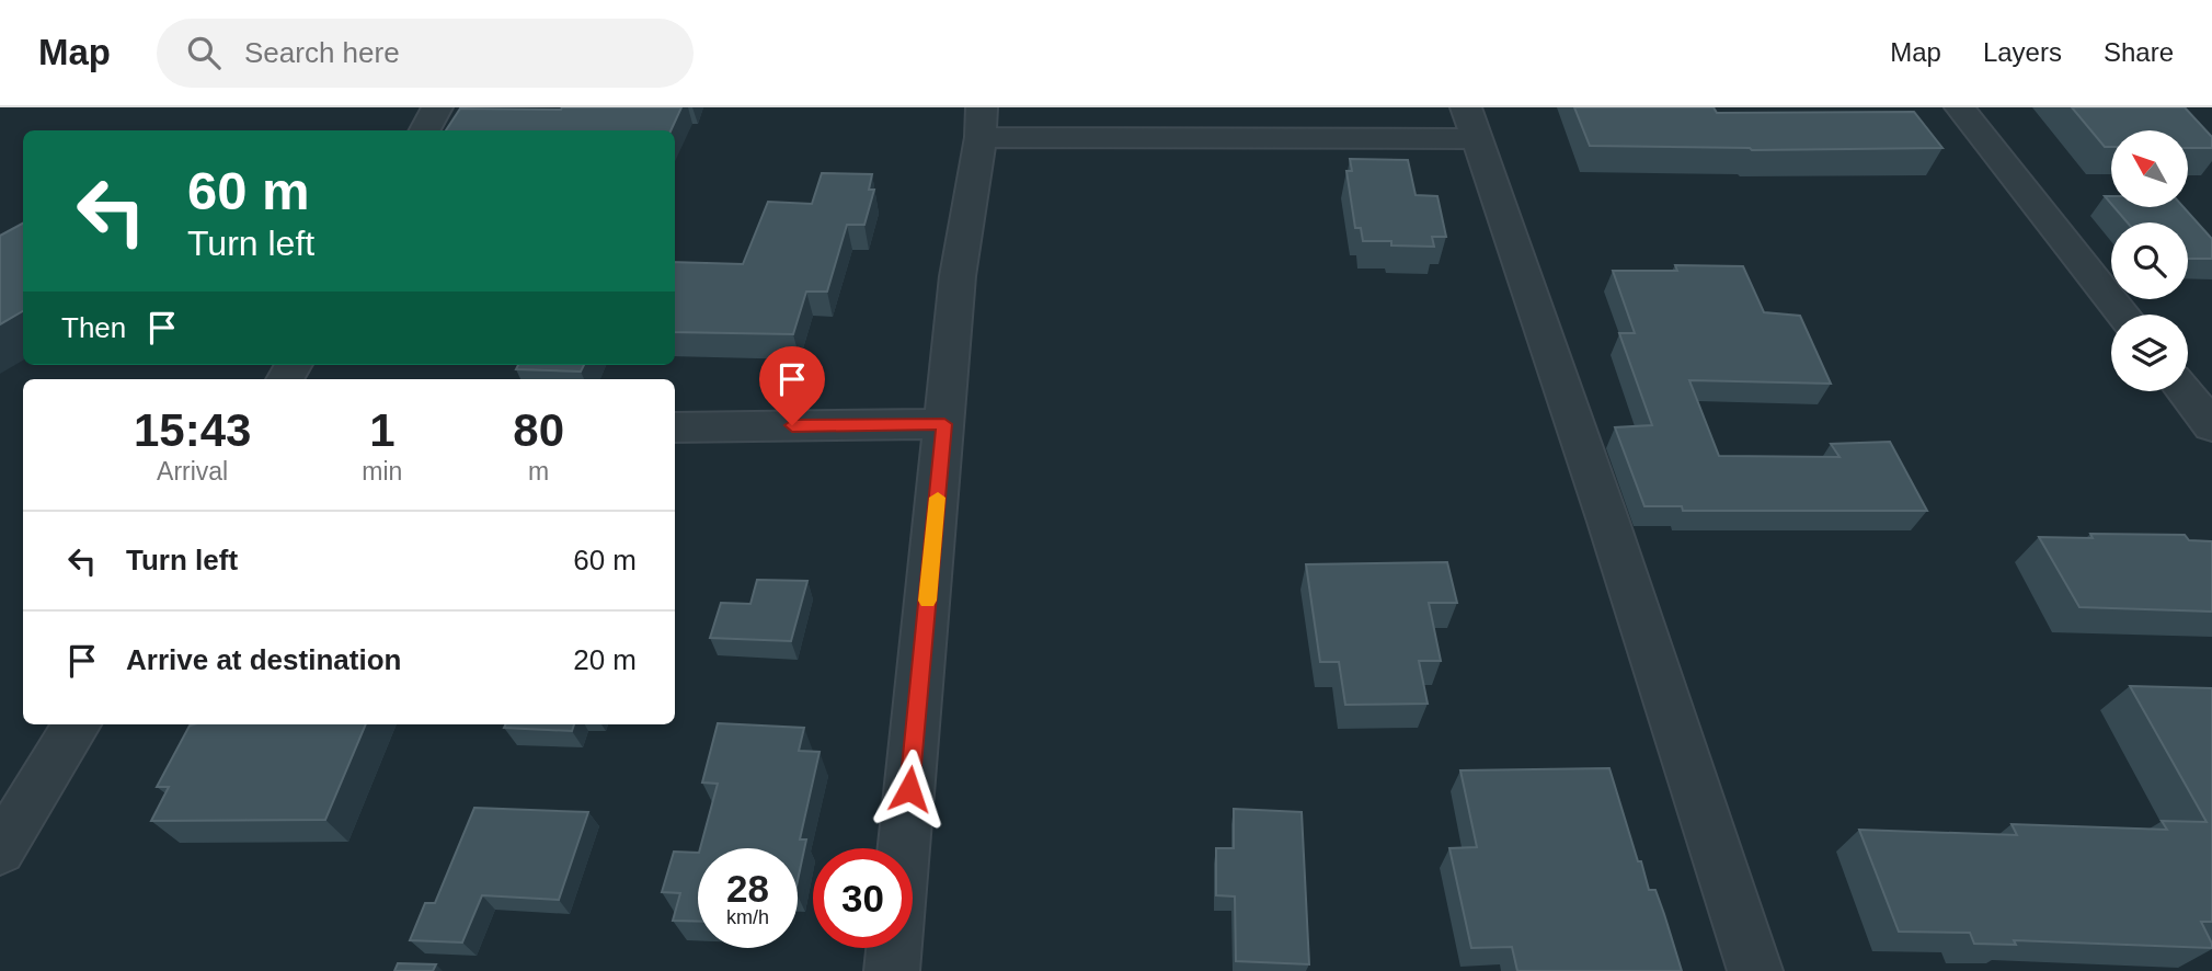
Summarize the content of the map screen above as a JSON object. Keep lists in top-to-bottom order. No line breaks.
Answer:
{"north":"top left","page":{"header":"Map","search":"Search here","nav":["Map","Layers","Share"],"turn":["60 m","Turn left"],"then":"Then","eta":["15:43","Arrival","1","min","80","m"],"list":[{"name":"Turn left","value":"60 m"},{"name":"Arrive at destination","value":"20 m"}],"speed":"28 km/h","limit":"30"}}
